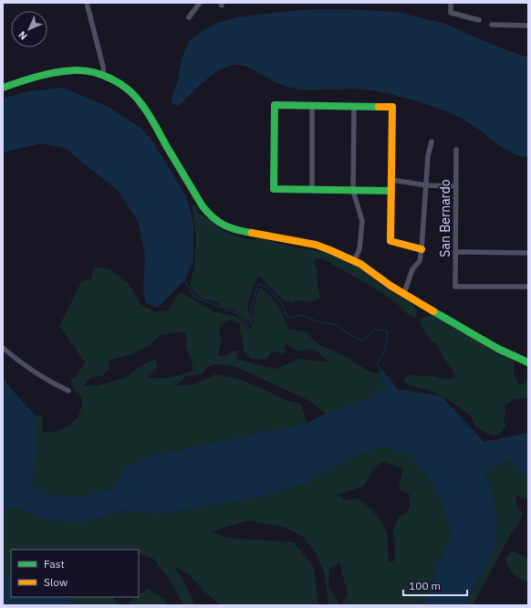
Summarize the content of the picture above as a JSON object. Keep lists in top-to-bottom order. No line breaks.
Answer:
{"streets":{"street":["San Bernardo"]},"legend":["Fast","Slow"],"scale_bar":"100 m","north":"bottom left"}
